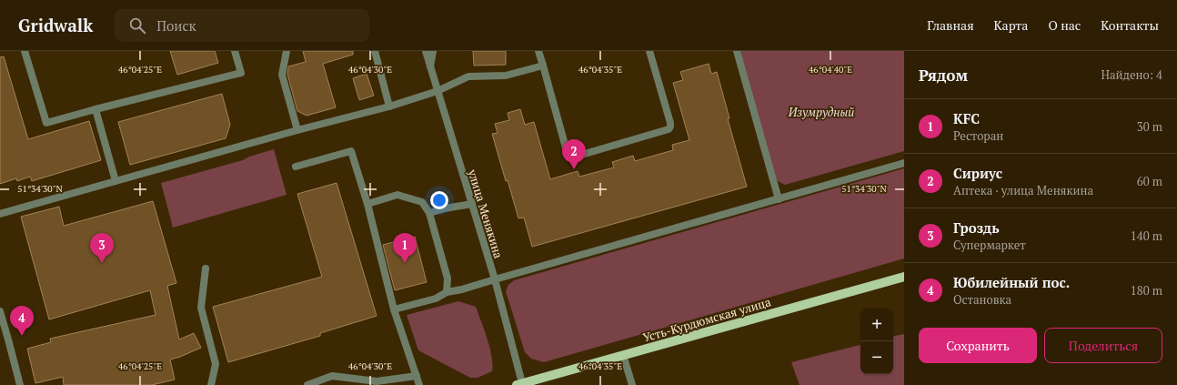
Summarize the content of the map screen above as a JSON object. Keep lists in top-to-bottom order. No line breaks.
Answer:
{"streets":{"main road":["Усть-Курдюмская улица"],"street":["улица Менякина"]},"crossings":[["улица Менякина","Усть-Курдюмская улица"]],"parks":["Изумрудный"],"page":{"header":"Gridwalk","search":"Поиск","nav":["Главная","Карта","О нас","Контакты"],"heading":["Рядом","Найдено: 4"],"list":[{"mark":"1","name":"KFC","note":"Ресторан","value":"30 m"},{"mark":"2","name":"Сириус","note":"Аптека · улица Менякина","value":"60 m"},{"mark":"3","name":"Гроздь","note":"Супермаркет","value":"140 m"},{"mark":"4","name":"Юбилейный пос.","note":"Остановка","value":"180 m"}],"pins":["2","1","3","4"],"map_buttons":["+","−"],"buttons":["Сохранить","Поделиться"]},"coordinates":["46°04'25\"E","46°04'30\"E","46°04'35\"E","46°04'40\"E","51°34'30\"N"]}
